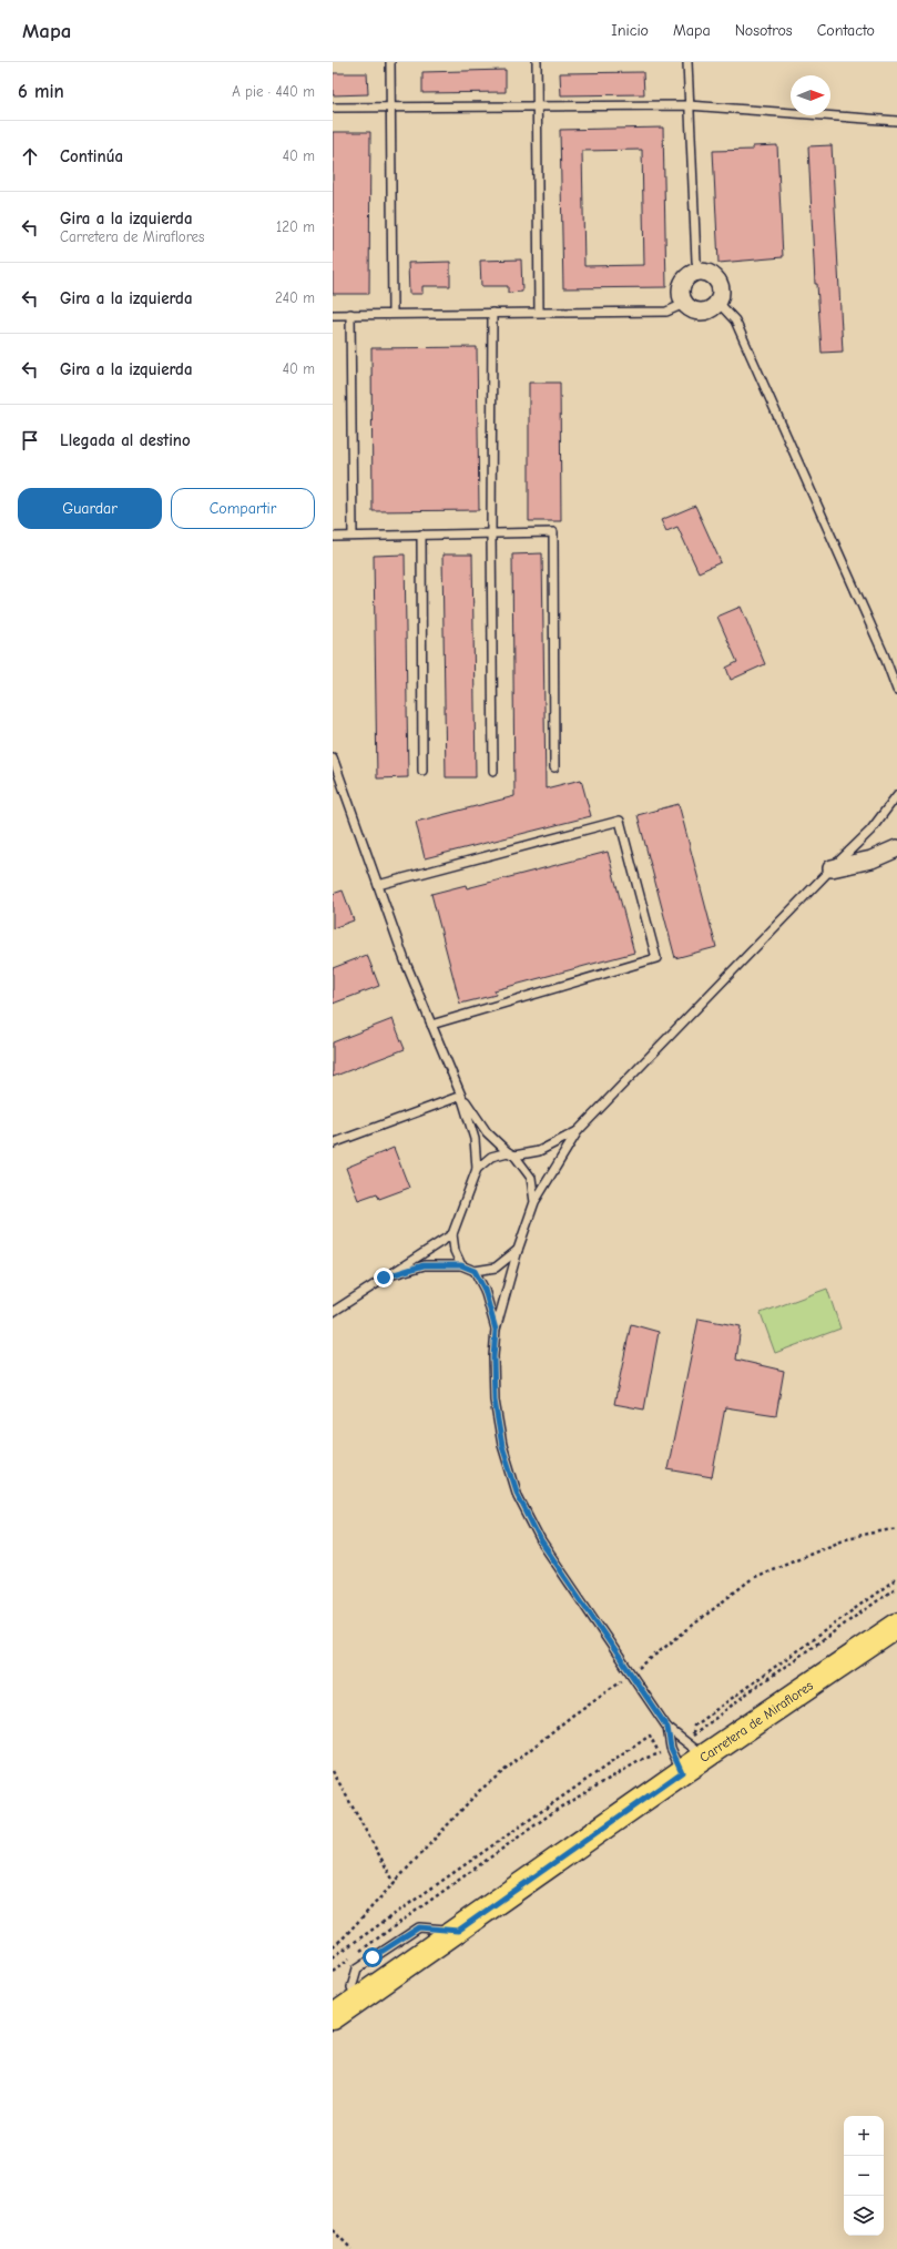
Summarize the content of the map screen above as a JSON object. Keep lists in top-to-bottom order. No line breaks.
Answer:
{"streets":{"main road":["Carretera de Miraflores"]},"north":"right","page":{"header":"Mapa","nav":["Inicio","Mapa","Nosotros","Contacto"],"heading":["6 min","A pie · 440 m"],"list":[["Continúa","40 m"],["Gira a la izquierda","Carretera de Miraflores","120 m"],["Gira a la izquierda","240 m"],["Gira a la izquierda","40 m"],"Llegada al destino"],"buttons":["Guardar","Compartir"],"map_buttons":["+","−"]}}
